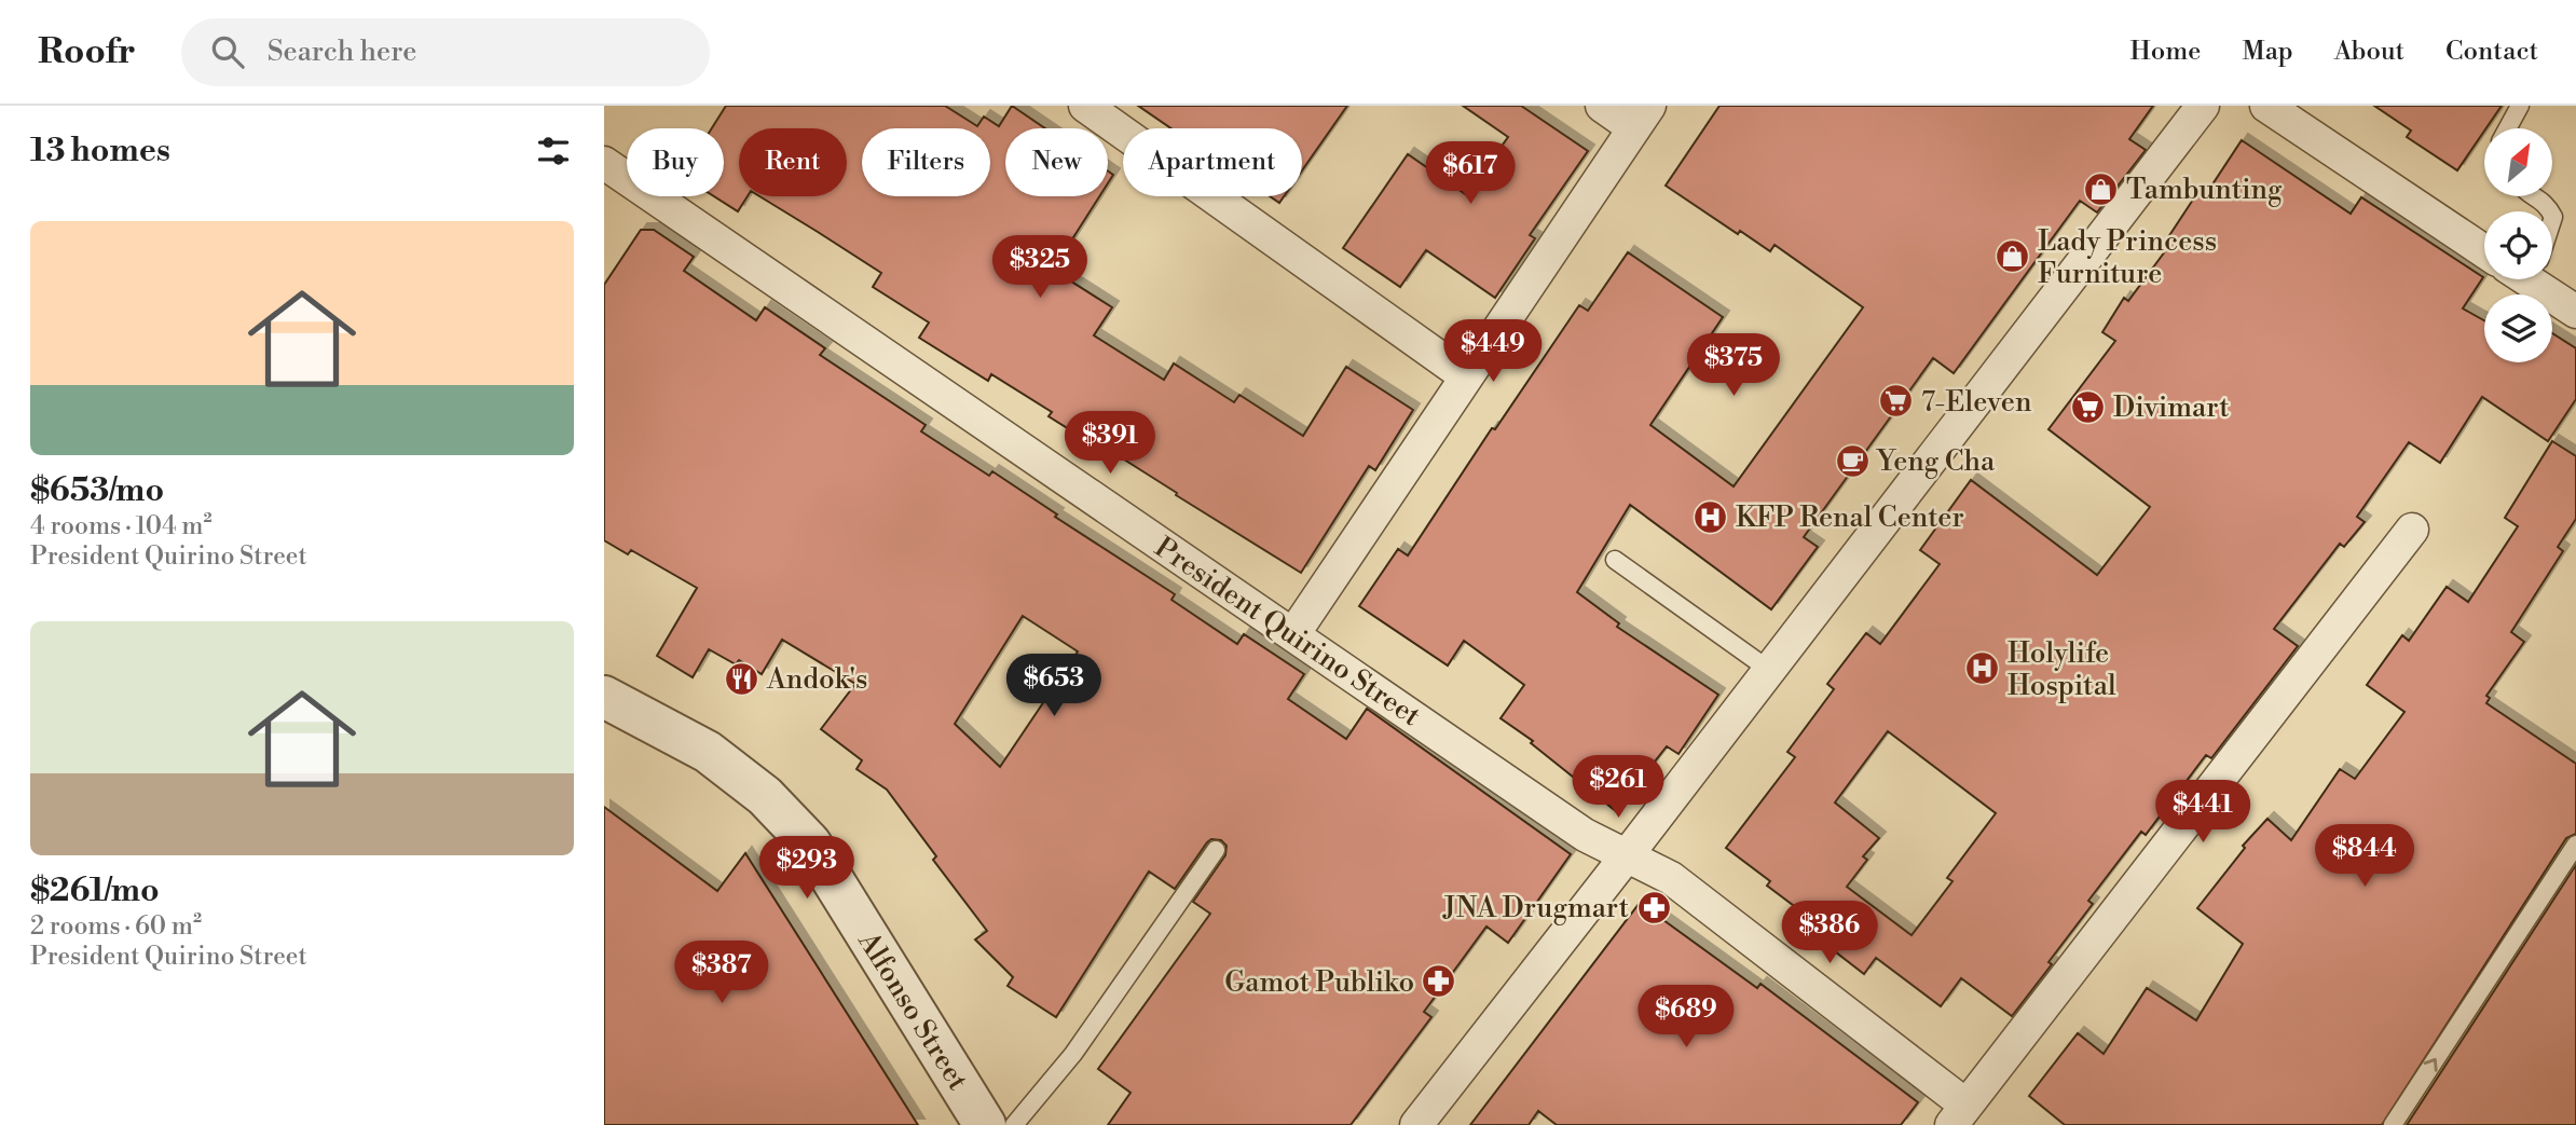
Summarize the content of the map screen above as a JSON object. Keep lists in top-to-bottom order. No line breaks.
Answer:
{"streets":{"street":["President Quirino Street","Alfonso Street"]},"places":{"shop":["Tambunting","Lady Princess Furniture"],"supermarket":["7-Eleven","Divimart"],"cafe":["Yeng Cha"],"hospital":["KFP Renal Center","Holylife Hospital"],"restaurant":["Andok's"],"pharmacy":["JNA Drugmart","Gamot Publiko"]},"north":"top right","page":{"header":"Roofr","search":"Search here","nav":["Home","Map","About","Contact"],"heading":"13 homes","chip":["Buy","Rent","Filters","New","Apartment"],"price":["$617","$325","$449","$375","$391","$653","$261","$441","$844","$293","$386","$387","$689"],"list":[{"name":"$653/mo","note":"4 rooms · 104 m² · President Quirino Street"},{"name":"$261/mo","note":"2 rooms · 60 m² · President Quirino Street"}]}}
